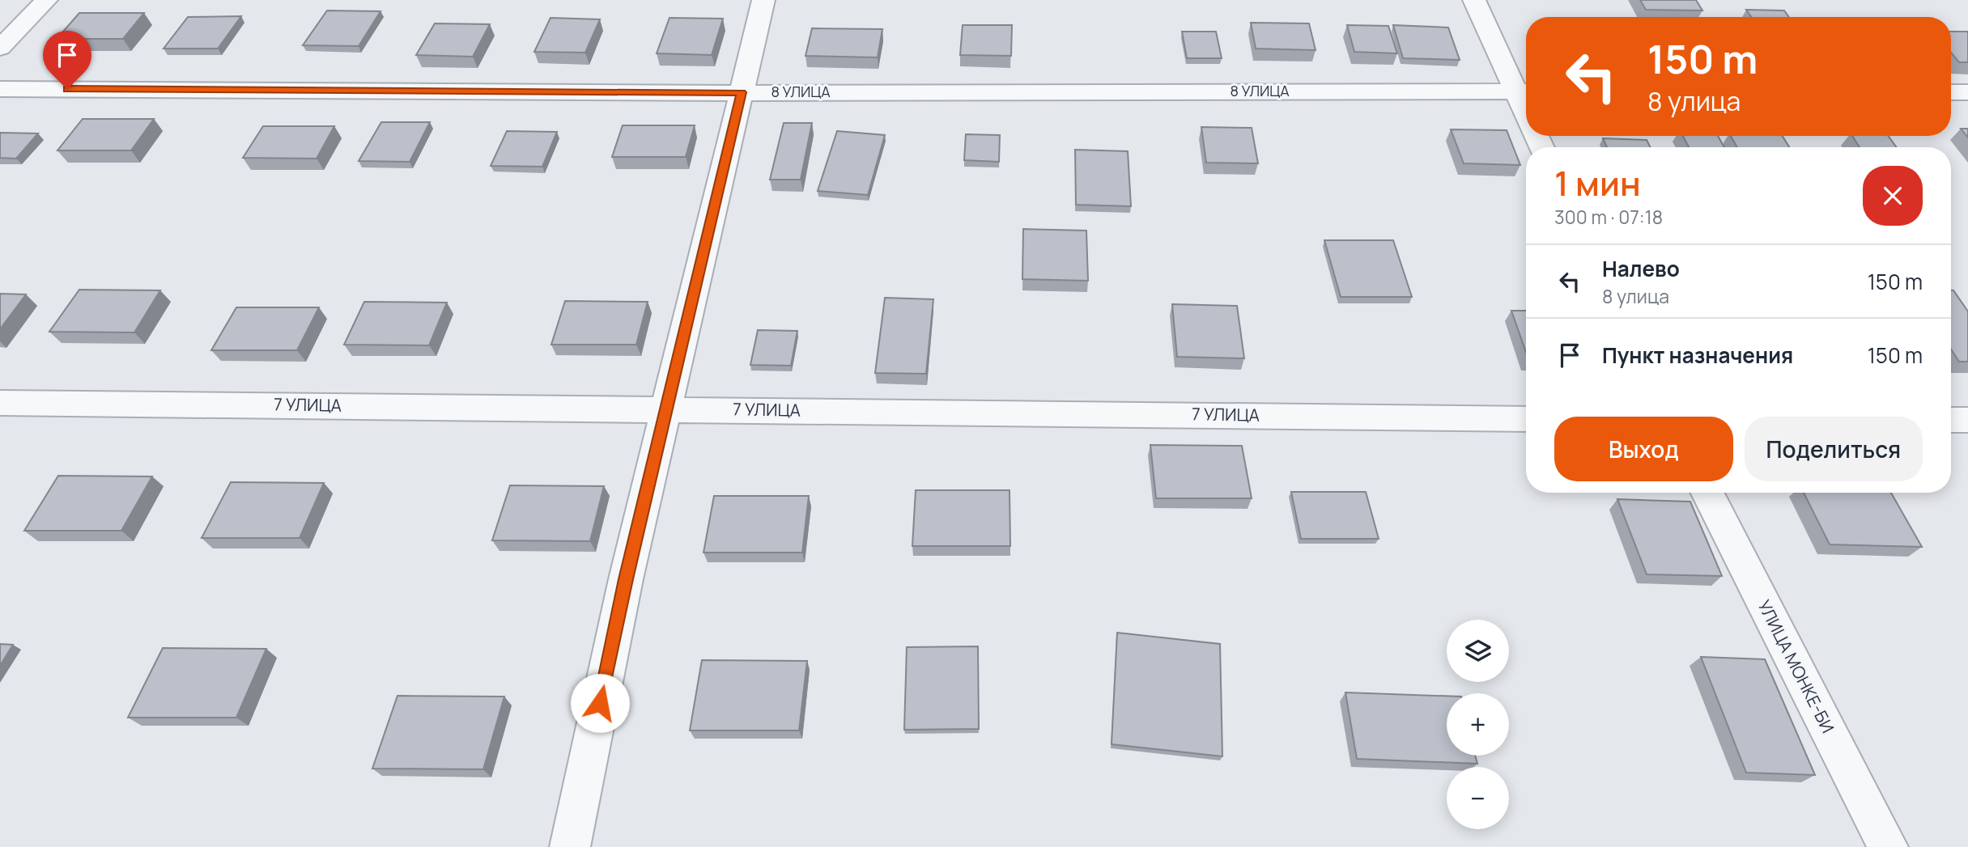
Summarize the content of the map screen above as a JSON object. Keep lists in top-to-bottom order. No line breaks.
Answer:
{"streets":{"street":["8 УЛИЦА","7 УЛИЦА","УЛИЦА МОНКЕ-БИ"]},"page":{"turn":["150 m","8 улица"],"heading":["1 мин","300 m · 07:18"],"list":[{"name":"Налево","note":"8 улица","value":"150 m"},{"name":"Пункт назначения","value":"150 m"}],"buttons":["Выход","Поделиться"],"map_buttons":["+","−"]}}
